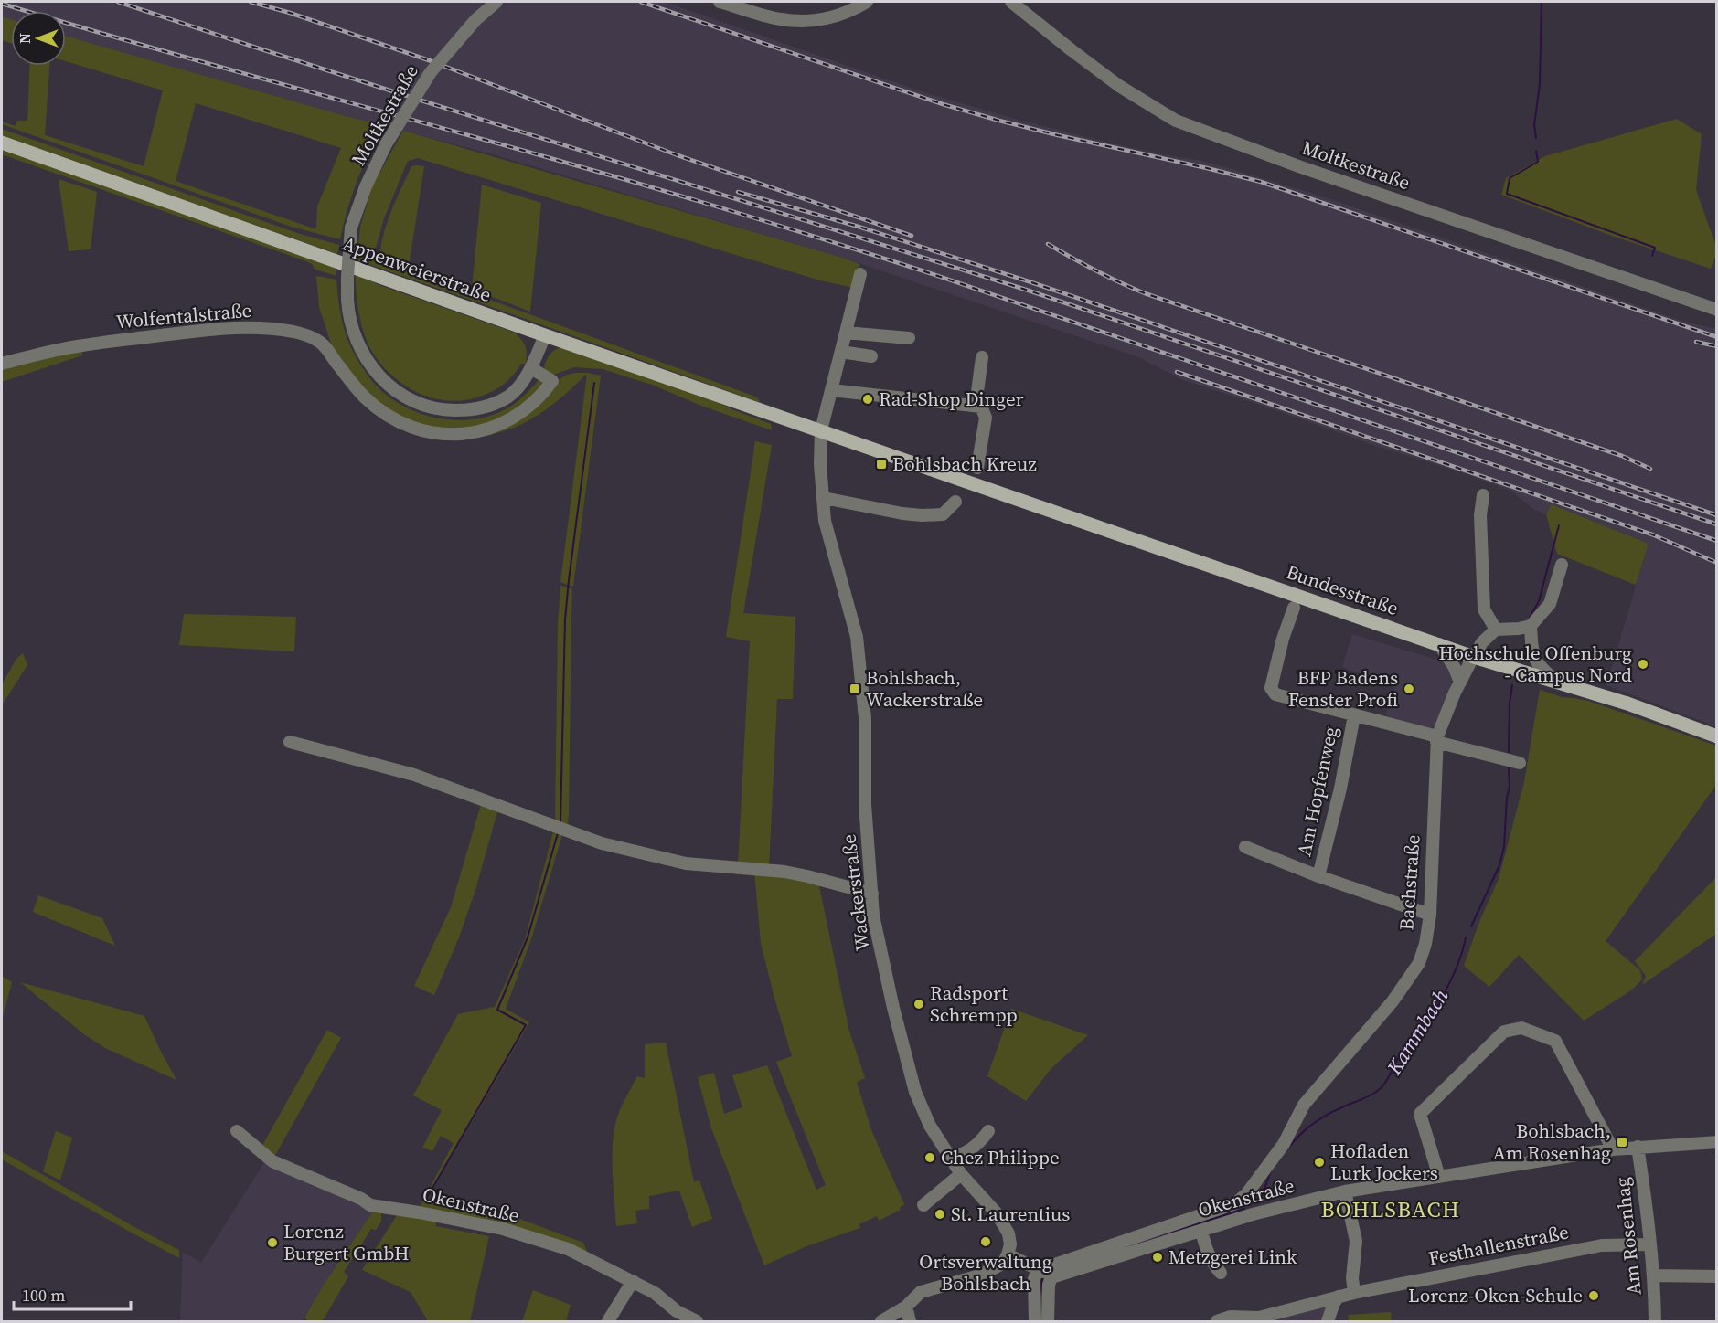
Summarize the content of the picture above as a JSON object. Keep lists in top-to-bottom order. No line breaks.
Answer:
{"streets":{"main road":["Appenweierstraße","Bundesstraße"],"street":["Moltkestraße","Wolfentalstraße","Am Hopfenweg","Bachstraße","Wackerstraße","Okenstraße","Am Rosenhag","Festhallenstraße"]},"crossings":[["Moltkestraße","Appenweierstraße"],["Moltkestraße","Wolfentalstraße"],["Appenweierstraße","Bundesstraße"],["Appenweierstraße","Wackerstraße"],["Bundesstraße","Bachstraße"],["Bundesstraße","Wackerstraße"],["Bachstraße","Okenstraße"],["Okenstraße","Am Rosenhag"],["Am Rosenhag","Festhallenstraße"]],"districts":["BOHLSBACH"],"water":["Kammbach"],"places":{"other":["Rad-Shop Dinger","Hochschule Offenburg - Campus Nord","BFP Badens Fenster Profi","Radsport Schrempp","Chez Philippe","Hofladen Lurk Jockers","St. Laurentius","Ortsverwaltung Bohlsbach","Lorenz Burgert GmbH","Metzgerei Link","Lorenz-Oken-Schule"],"transit":["Bohlsbach Kreuz","Bohlsbach, Wackerstraße","Bohlsbach, Am Rosenhag"]},"scale_bar":"100 m","north":"left"}
